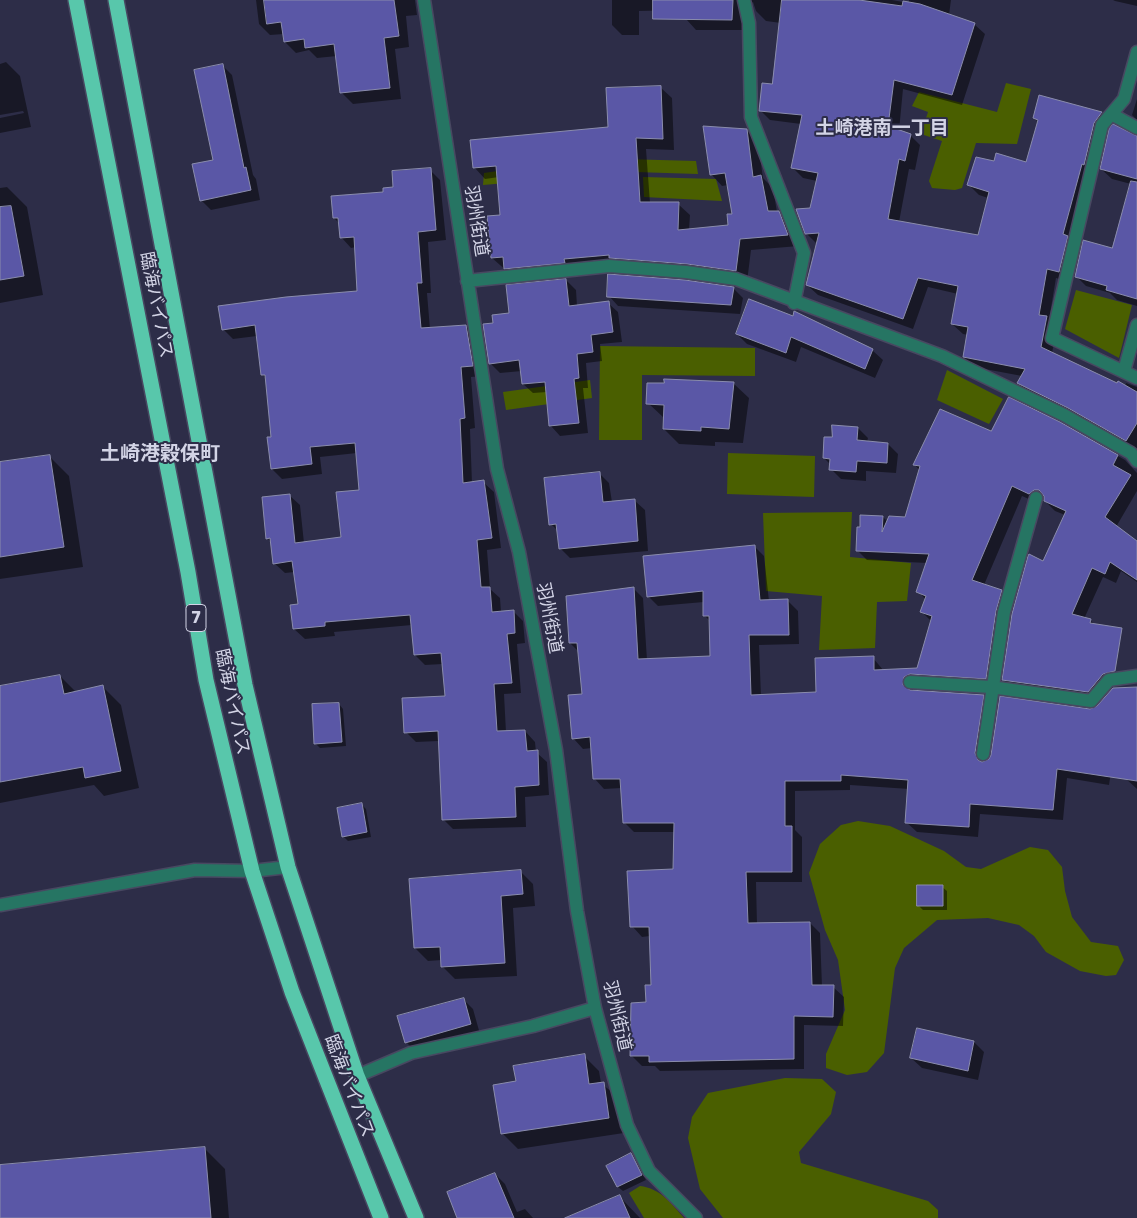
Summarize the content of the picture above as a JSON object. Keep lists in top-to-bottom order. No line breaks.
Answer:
{"streets":{"highway":["臨海バイパス","7"],"street":["羽州街道"]},"districts":["土崎港南一丁目","土崎港穀保町"]}
